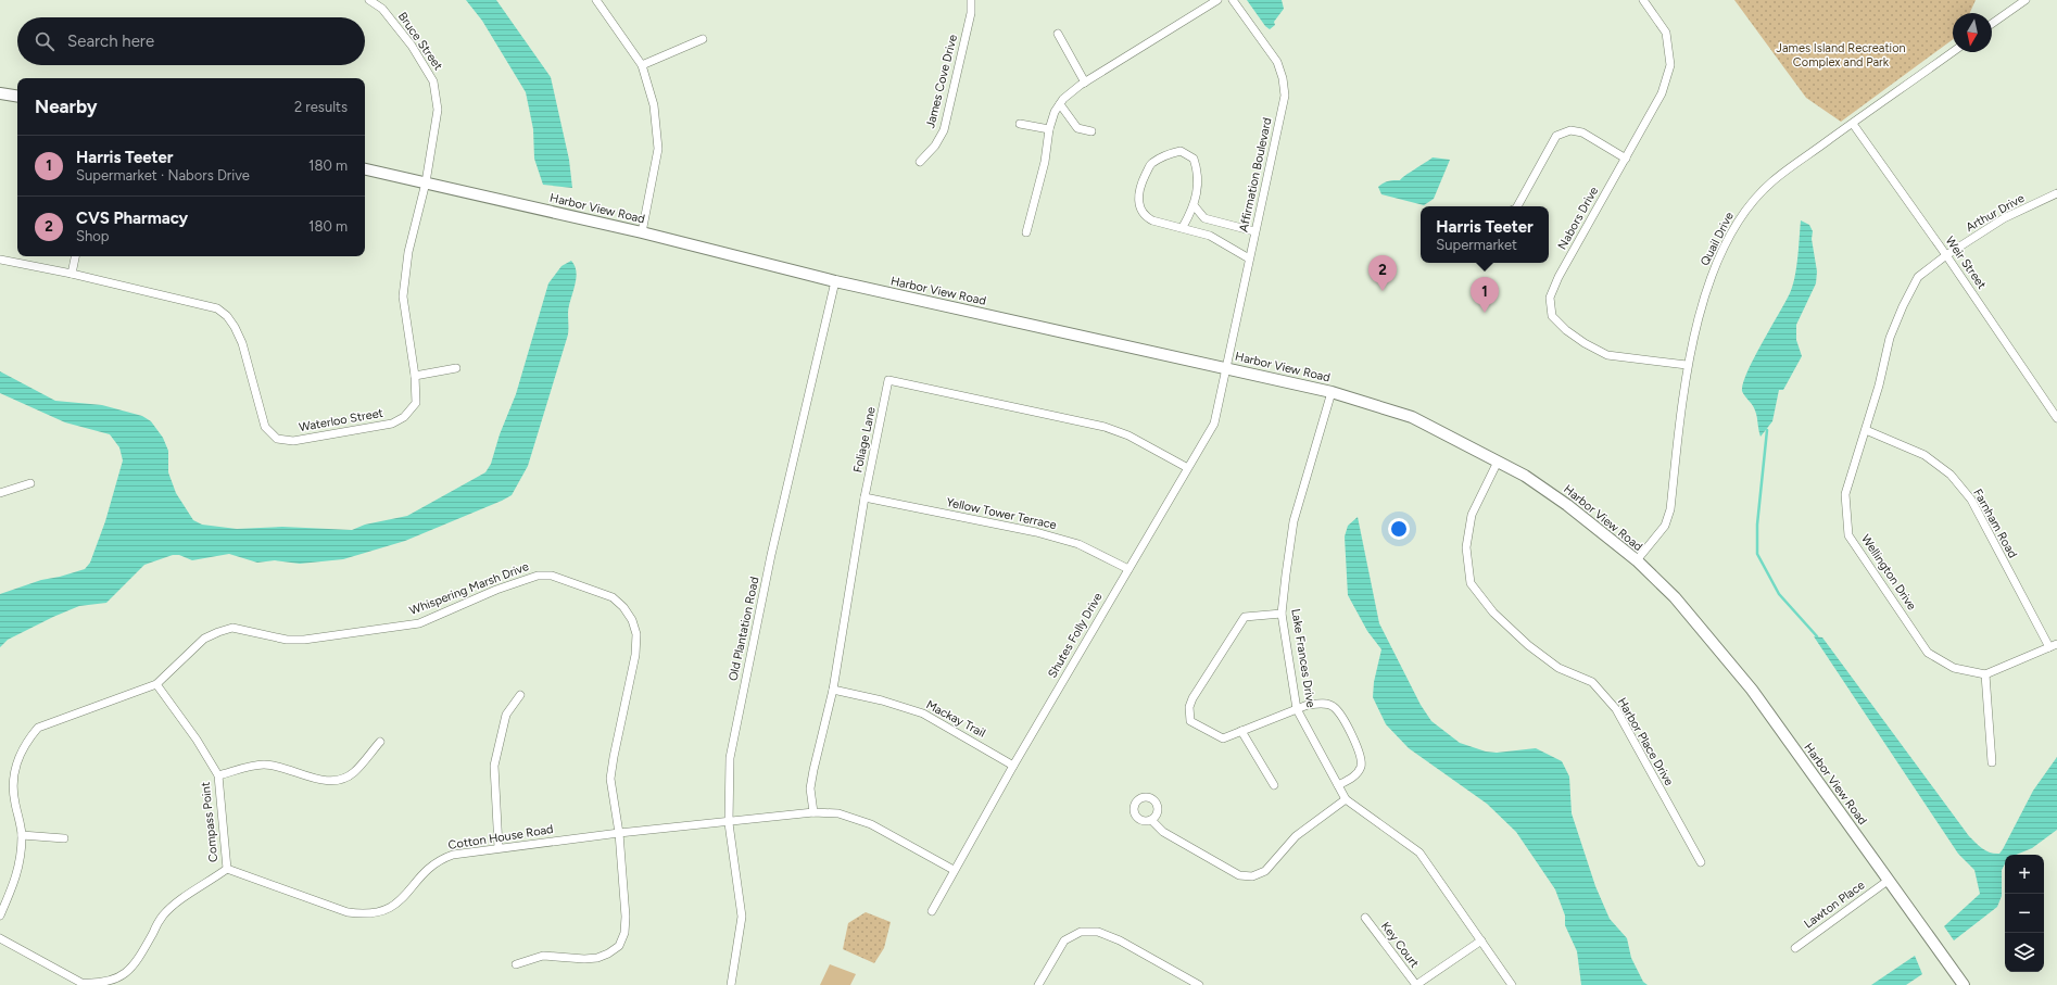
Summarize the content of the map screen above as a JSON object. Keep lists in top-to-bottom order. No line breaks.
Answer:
{"streets":{"main road":["Harbor View Road"],"street":["Bruce Street","James Cove Drive","Affirmation Boulevard","Arthur Drive","Nabors Drive","Quail Drive","Weir Street","Waterloo Street","Foliage Lane","Yellow Tower Terrace","Farnham Road","Wellington Drive","Whispering Marsh Drive","Old Plantation Road","Shutes Folly Drive","Lake Frances Drive","Mackay Trail","Harbor Place Drive","Compass Point","Cotton House Road","Lawton Place","Key Court"]},"crossings":[["Bruce Street","Harbor View Road"],["Bruce Street","Waterloo Street"],["Affirmation Boulevard","Harbor View Road"],["Affirmation Boulevard","Shutes Folly Drive"],["Harbor View Road","Quail Drive"],["Harbor View Road","Waterloo Street"],["Harbor View Road","Old Plantation Road"],["Harbor View Road","Shutes Folly Drive"],["Harbor View Road","Lake Frances Drive"],["Harbor View Road","Harbor Place Drive"],["Harbor View Road","Lawton Place"],["Arthur Drive","Weir Street"],["Arthur Drive","Wellington Drive"],["Nabors Drive","Quail Drive"],["Quail Drive","Weir Street"],["Weir Street","Wellington Drive"],["Foliage Lane","Yellow Tower Terrace"],["Foliage Lane","Shutes Folly Drive"],["Foliage Lane","Mackay Trail"],["Foliage Lane","Cotton House Road"],["Yellow Tower Terrace","Shutes Folly Drive"],["Farnham Road","Wellington Drive"],["Whispering Marsh Drive","Compass Point"],["Whispering Marsh Drive","Cotton House Road"],["Old Plantation Road","Cotton House Road"],["Shutes Folly Drive","Mackay Trail"],["Shutes Folly Drive","Cotton House Road"],["Compass Point","Cotton House Road"]],"parks":["James Island Recreation Complex and Park"],"north":"bottom","page":{"search":"Search here","heading":["Nearby","2 results"],"list":[{"mark":"1","name":"Harris Teeter","note":"Supermarket · Nabors Drive","value":"180 m"},{"mark":"2","name":"CVS Pharmacy","note":"Shop","value":"180 m"}],"popup":["Harris Teeter","Supermarket"],"pins":["2","1"],"map_buttons":["+","−"]}}
